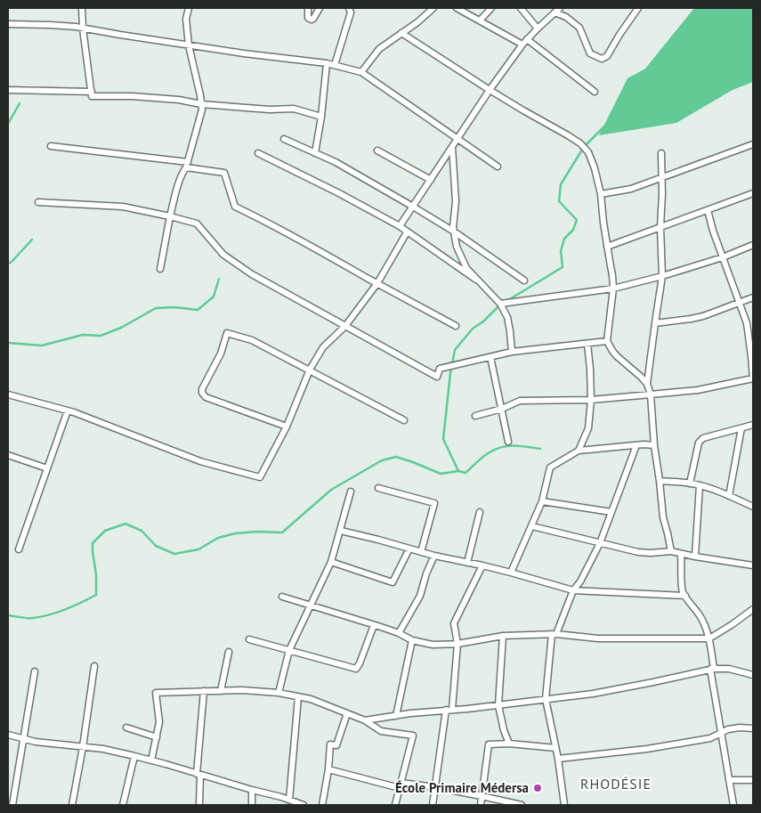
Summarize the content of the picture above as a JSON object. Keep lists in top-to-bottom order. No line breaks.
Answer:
{"districts":["RHODÉSIE"],"places":["École Primaire Médersa"]}
